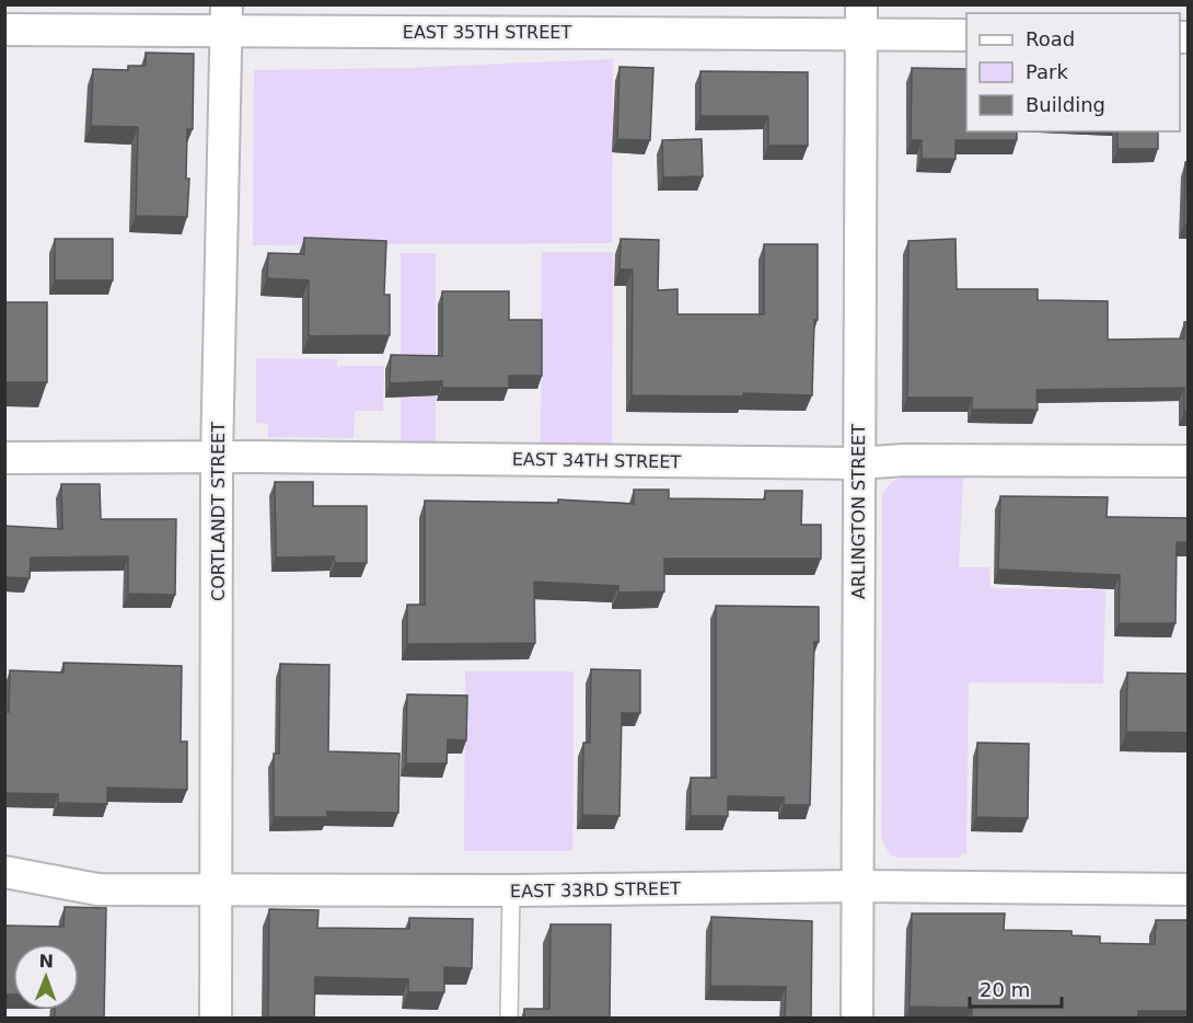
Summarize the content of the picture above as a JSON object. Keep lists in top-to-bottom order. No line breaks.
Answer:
{"streets":{"street":["EAST 35TH STREET","EAST 34TH STREET","CORTLANDT STREET","ARLINGTON STREET","EAST 33RD STREET"]},"crossings":[["EAST 35TH STREET","CORTLANDT STREET"],["EAST 35TH STREET","ARLINGTON STREET"],["EAST 34TH STREET","CORTLANDT STREET"],["EAST 34TH STREET","ARLINGTON STREET"],["CORTLANDT STREET","EAST 33RD STREET"],["ARLINGTON STREET","EAST 33RD STREET"]],"legend":["Road","Park","Building"],"scale_bar":"20 m","north":"top"}
